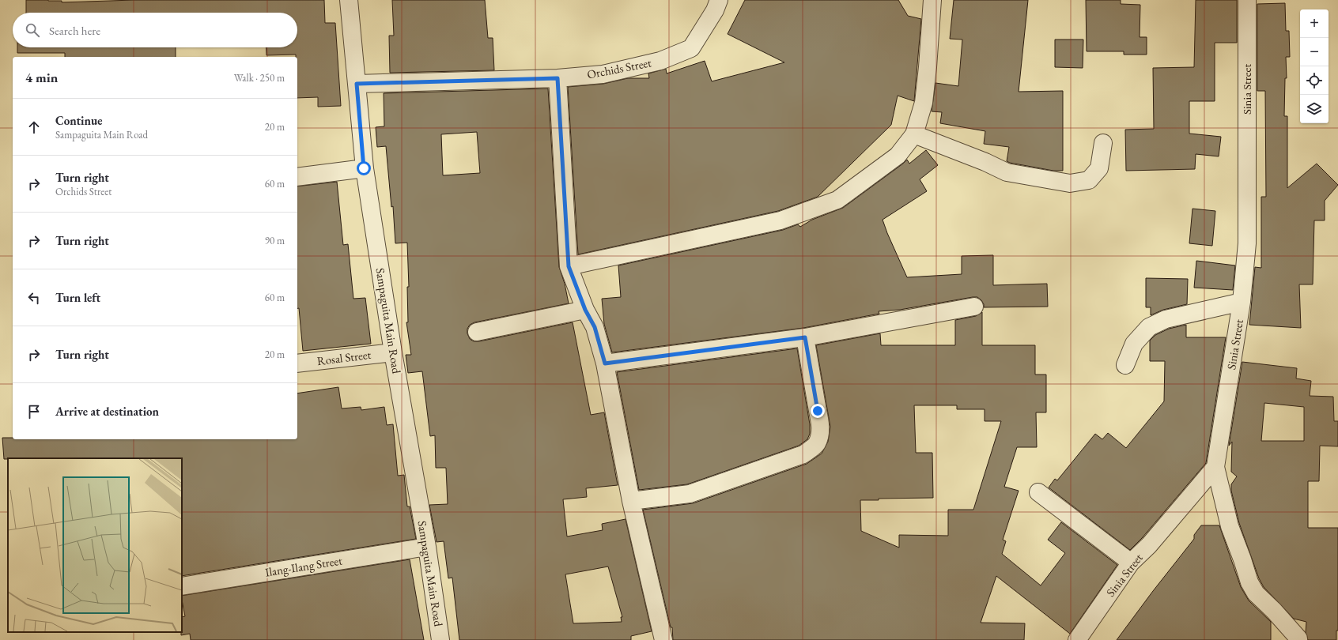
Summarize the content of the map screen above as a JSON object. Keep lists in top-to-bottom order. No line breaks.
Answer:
{"streets":{"street":["Orchids Street","Sinia Street","Sampaguita Main Road","Rosal Street","Ilang-Ilang Street"]},"crossings":[["Orchids Street","Sampaguita Main Road"],["Sampaguita Main Road","Rosal Street"],["Sampaguita Main Road","Ilang-Ilang Street"]],"page":{"map_buttons":["+","−"],"search":"Search here","heading":["4 min","Walk · 250 m"],"list":[["Continue","Sampaguita Main Road","20 m"],["Turn right","Orchids Street","60 m"],["Turn right","90 m"],["Turn left","60 m"],["Turn right","20 m"],"Arrive at destination"]}}
